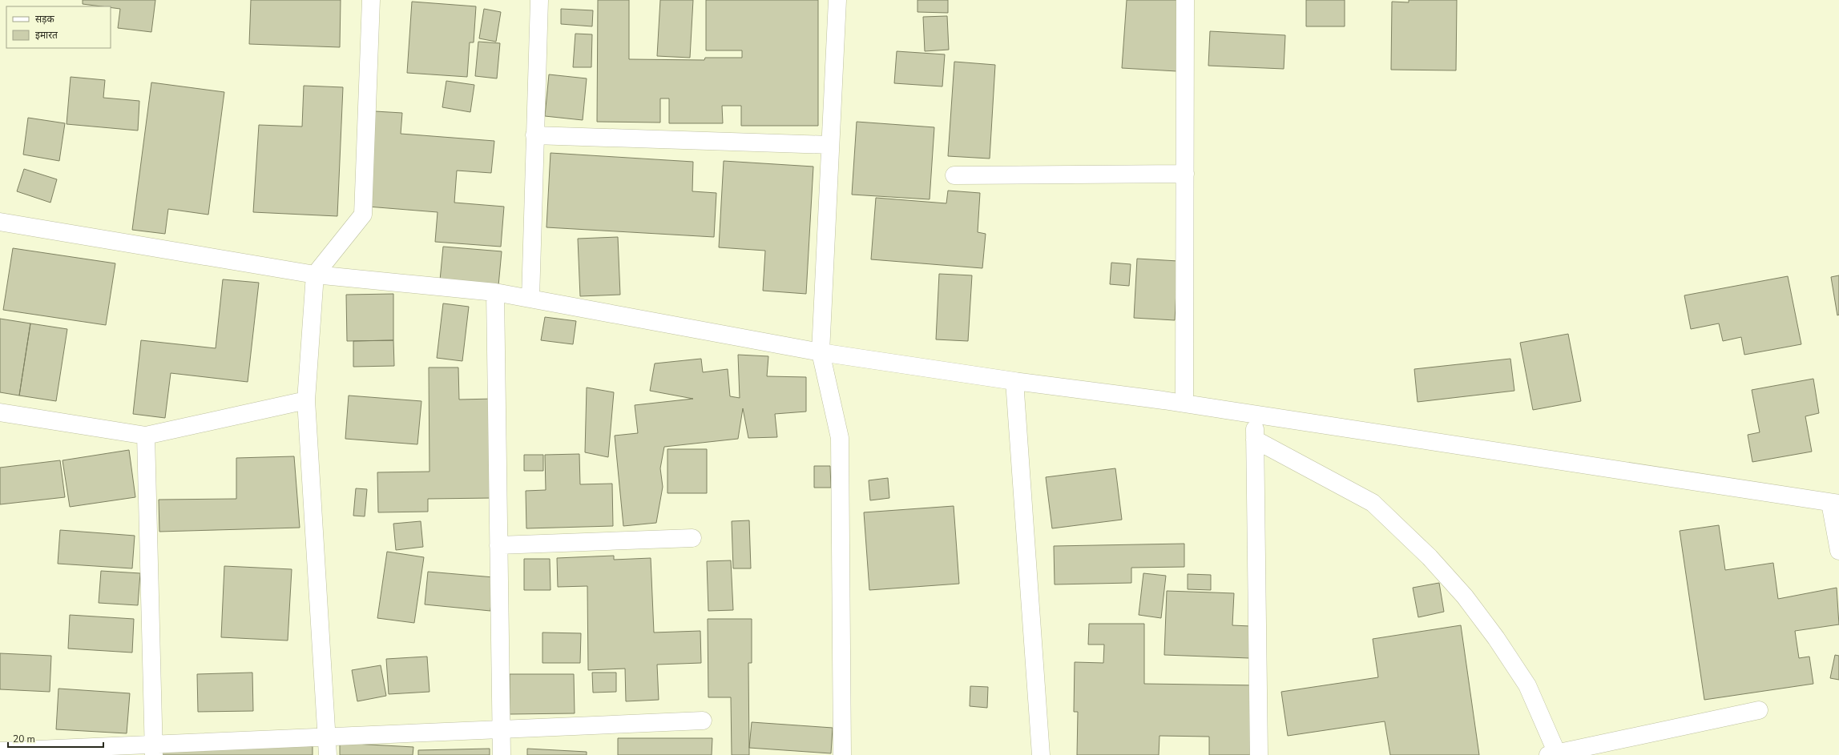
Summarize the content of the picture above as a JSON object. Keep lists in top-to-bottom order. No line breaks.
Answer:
{"legend":["सड़क","इमारत"],"scale_bar":"20 m"}
